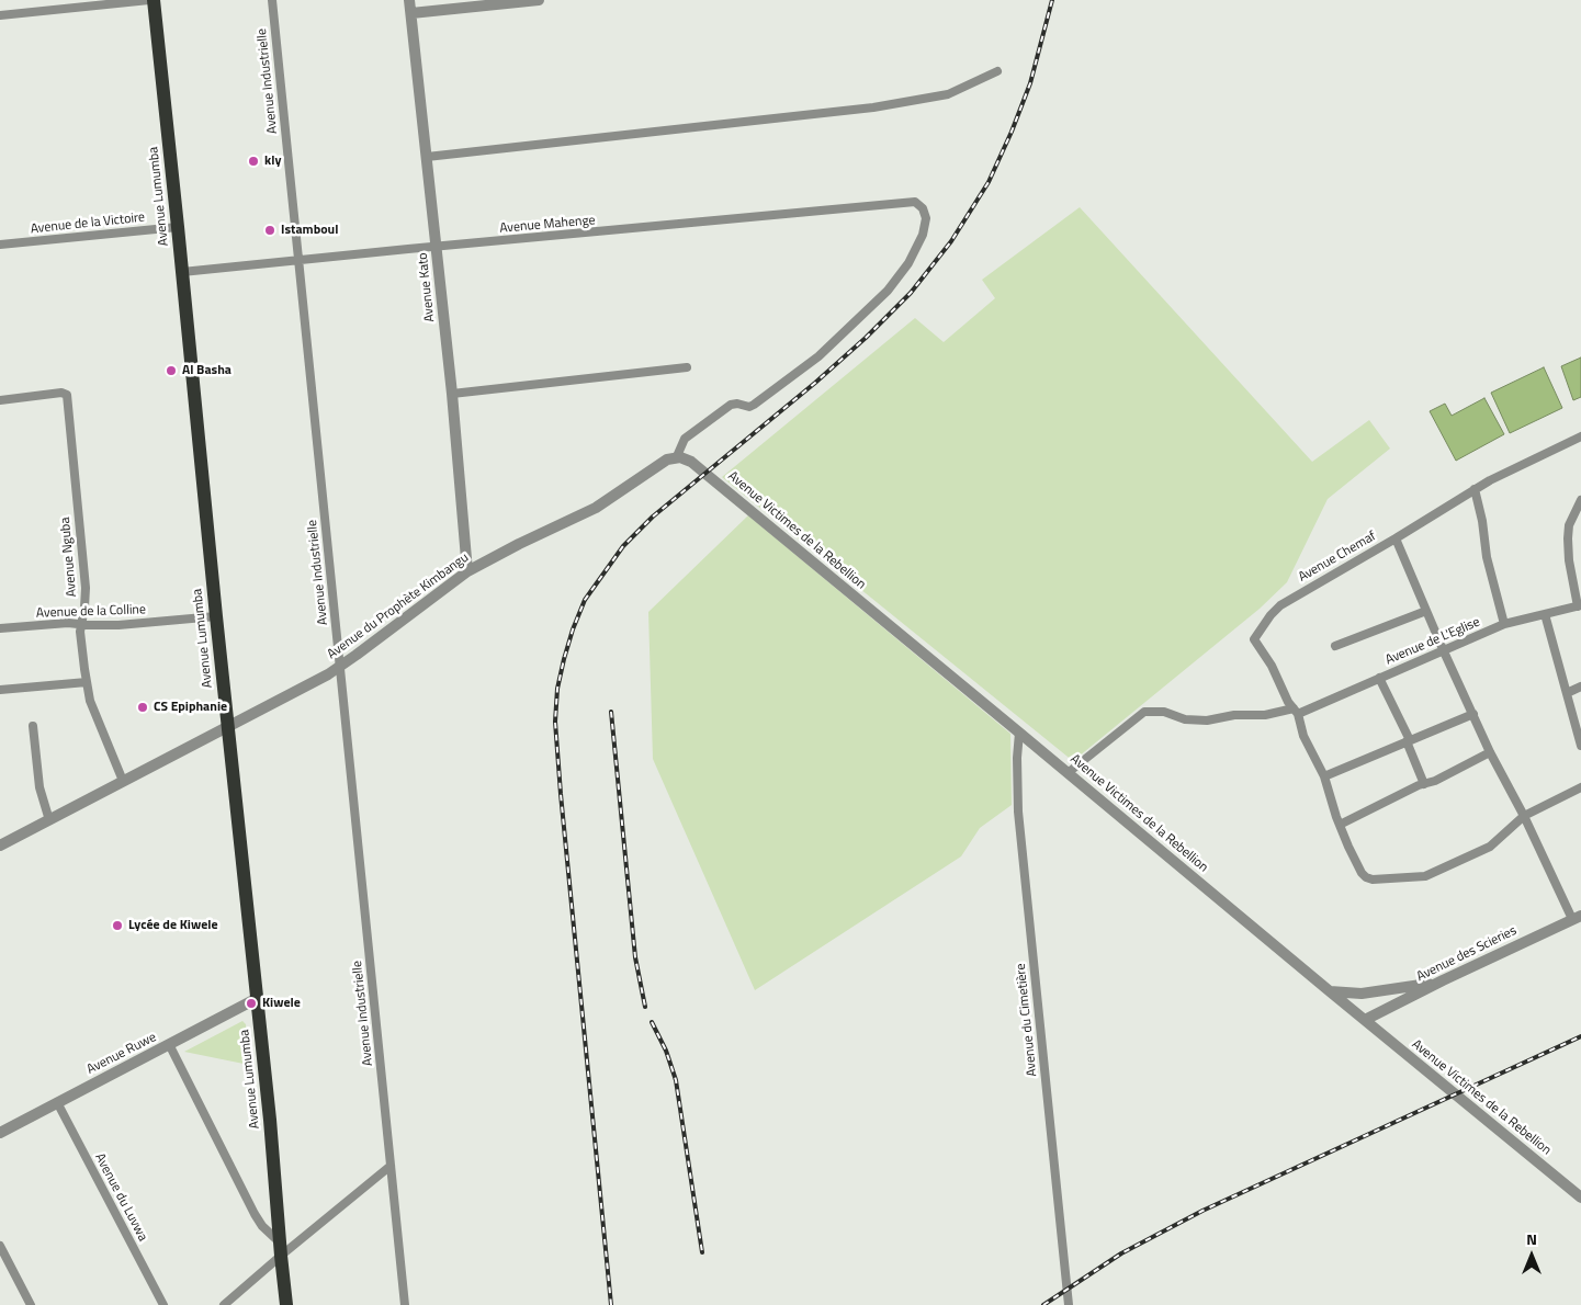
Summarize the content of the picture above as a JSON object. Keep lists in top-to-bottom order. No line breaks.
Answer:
{"streets":{"highway":["Avenue Lumumba"],"street":["Avenue Industrielle","Avenue de la Victoire","Avenue Mahenge","Avenue Kato","Avenue Victimes de la Rebellion","Avenue Nguba","Avenue Chemaf","Avenue du Prophète Kimbangu","Avenue de la Colline","Avenue de L'Eglise","Avenue des Scieries","Avenue du Cimetière","Avenue Ruwe","Avenue du Luvwa"]},"crossings":[["Avenue Industrielle","Avenue Mahenge"],["Avenue Industrielle","Avenue du Prophète Kimbangu"],["Avenue Lumumba","Avenue de la Victoire"],["Avenue Lumumba","Avenue Mahenge"],["Avenue Lumumba","Avenue du Prophète Kimbangu"],["Avenue Lumumba","Avenue de la Colline"],["Avenue Lumumba","Avenue Ruwe"],["Avenue Mahenge","Avenue Kato"],["Avenue Mahenge","Avenue Victimes de la Rebellion"],["Avenue Mahenge","Avenue du Prophète Kimbangu"],["Avenue Kato","Avenue du Prophète Kimbangu"],["Avenue Victimes de la Rebellion","Avenue du Prophète Kimbangu"],["Avenue Victimes de la Rebellion","Avenue de L'Eglise"],["Avenue Victimes de la Rebellion","Avenue des Scieries"],["Avenue Victimes de la Rebellion","Avenue du Cimetière"],["Avenue Nguba","Avenue du Prophète Kimbangu"],["Avenue Nguba","Avenue de la Colline"],["Avenue Chemaf","Avenue de L'Eglise"],["Avenue Ruwe","Avenue du Luvwa"]],"places":["kly","Istamboul","Al Basha","CS Epiphanie","Lycée de Kiwele","Kiwele"],"north":"top"}
